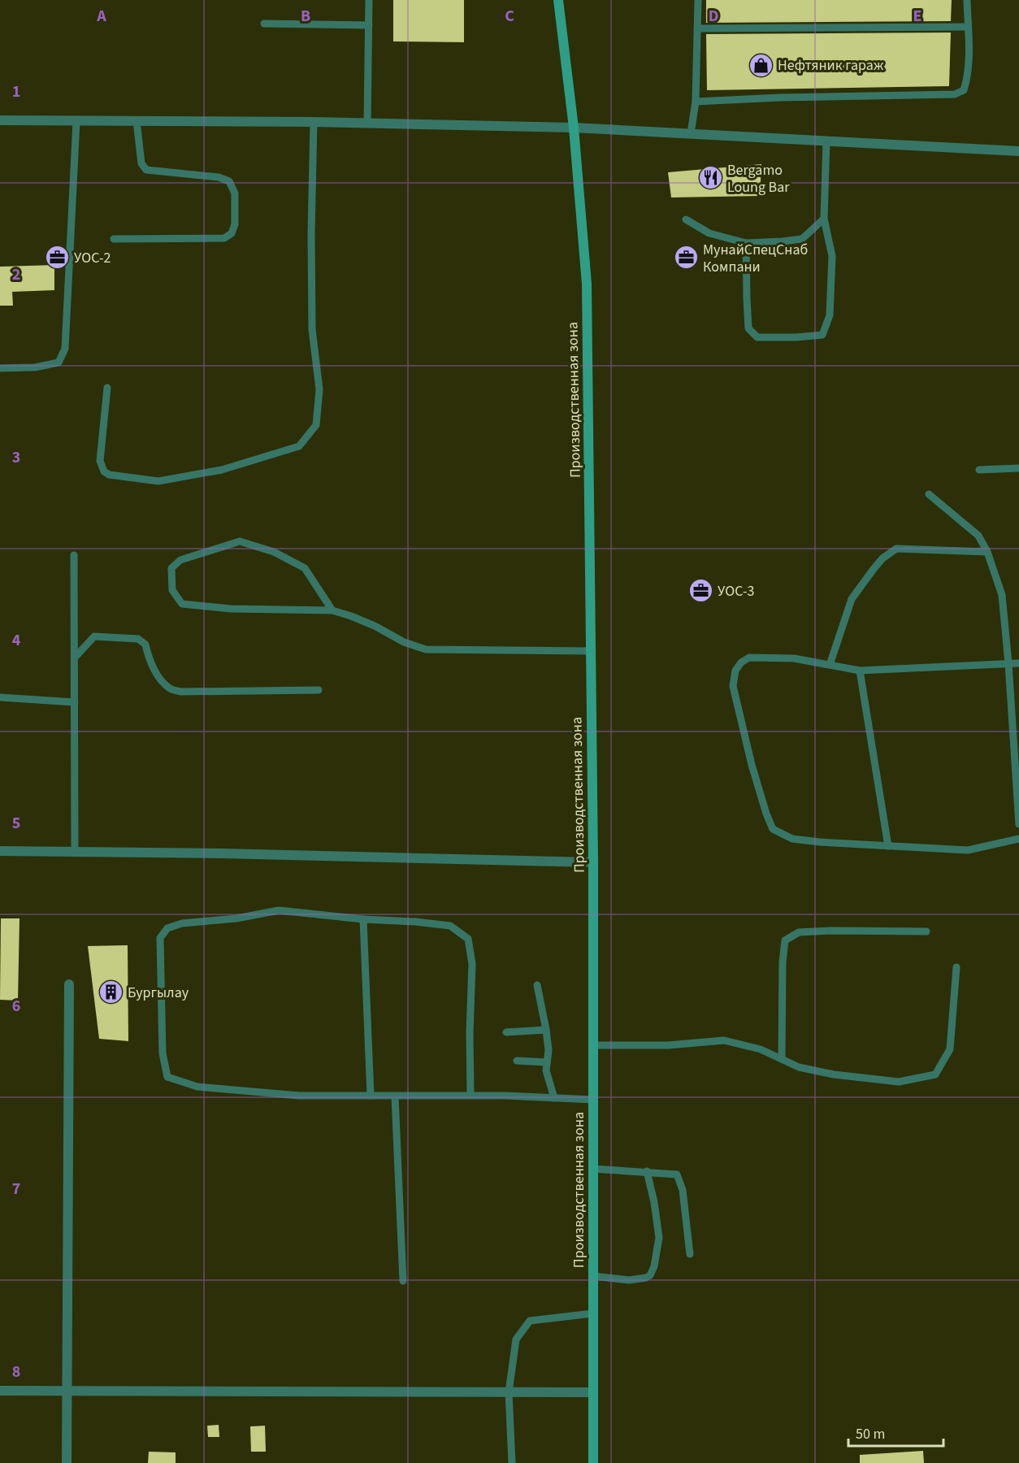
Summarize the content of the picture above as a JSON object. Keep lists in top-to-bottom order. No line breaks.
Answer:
{"streets":{"main road":["Производственная зона"]},"places":{"shop":["Нефтяник гараж"],"restaurant":["Bergamo Loung Bar"],"office":["УОС-2","МунайСпецСнаб Компани","УОС-3"],"building":["Бургылау"]},"scale_bar":"50 m","grid":{"columns":["A","B","C","D","E"],"rows":["1","2","3","4","5","6","7","8"]}}
